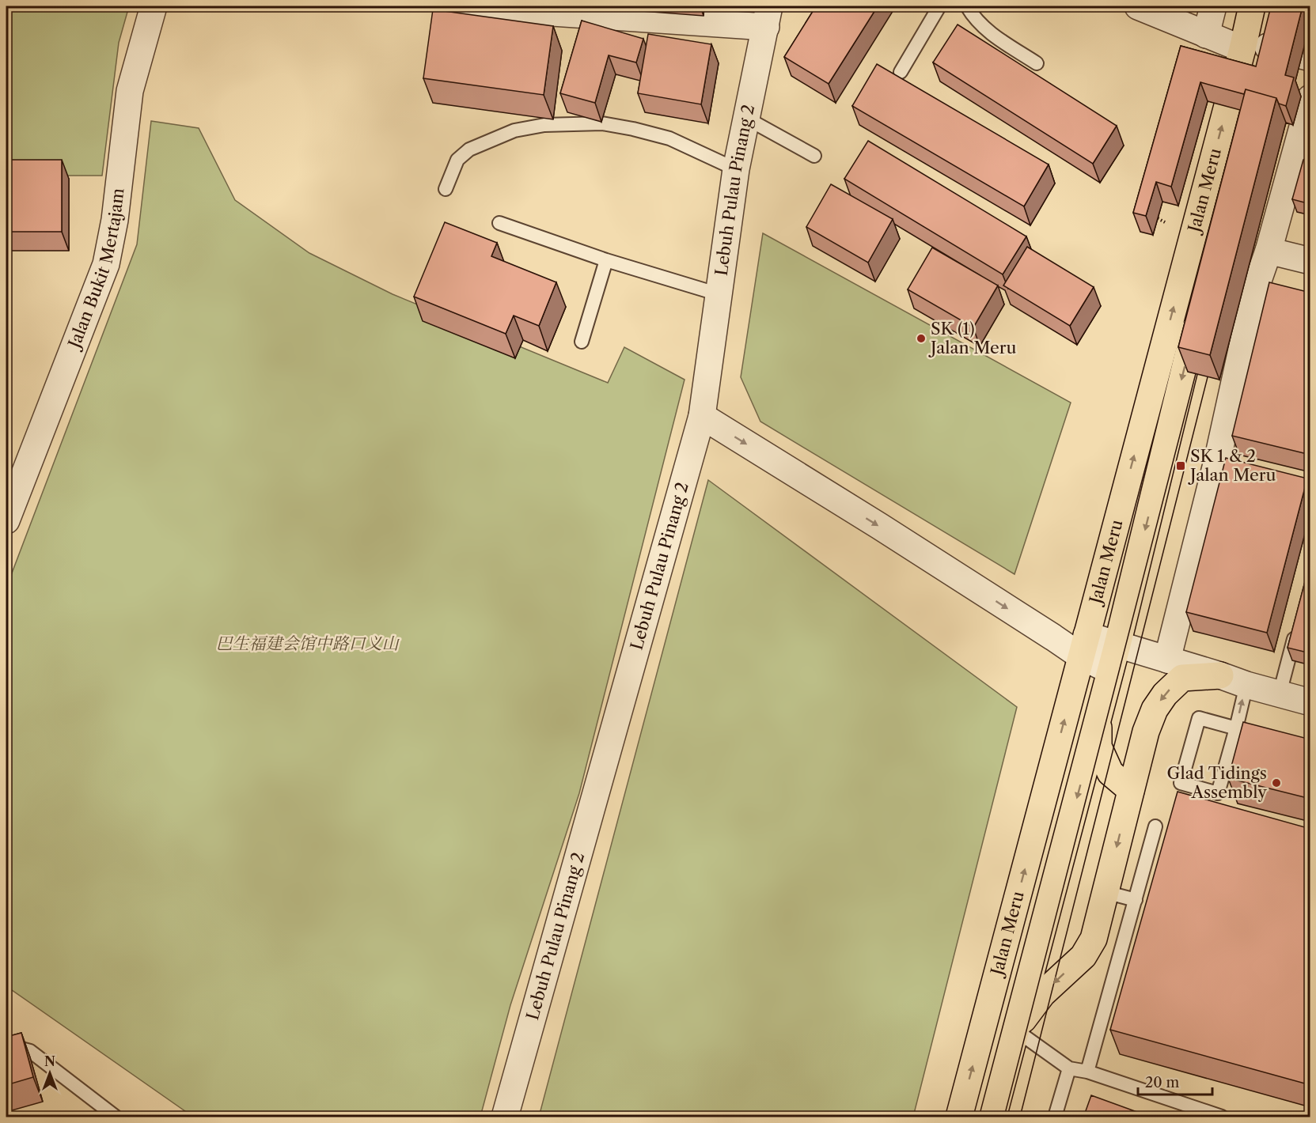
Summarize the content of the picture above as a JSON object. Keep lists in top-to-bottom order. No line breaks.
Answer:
{"streets":{"highway":["Jalan Meru"],"street":["Lebuh Pulau Pinang 2","Jalan Bukit Mertajam"]},"parks":["巴生福建会馆中路口义山"],"places":{"other":["SK (1) Jalan Meru","Glad Tidings Assembly"],"transit":["SK 1 & 2 Jalan Meru"]},"scale_bar":"20 m","north":"top"}
